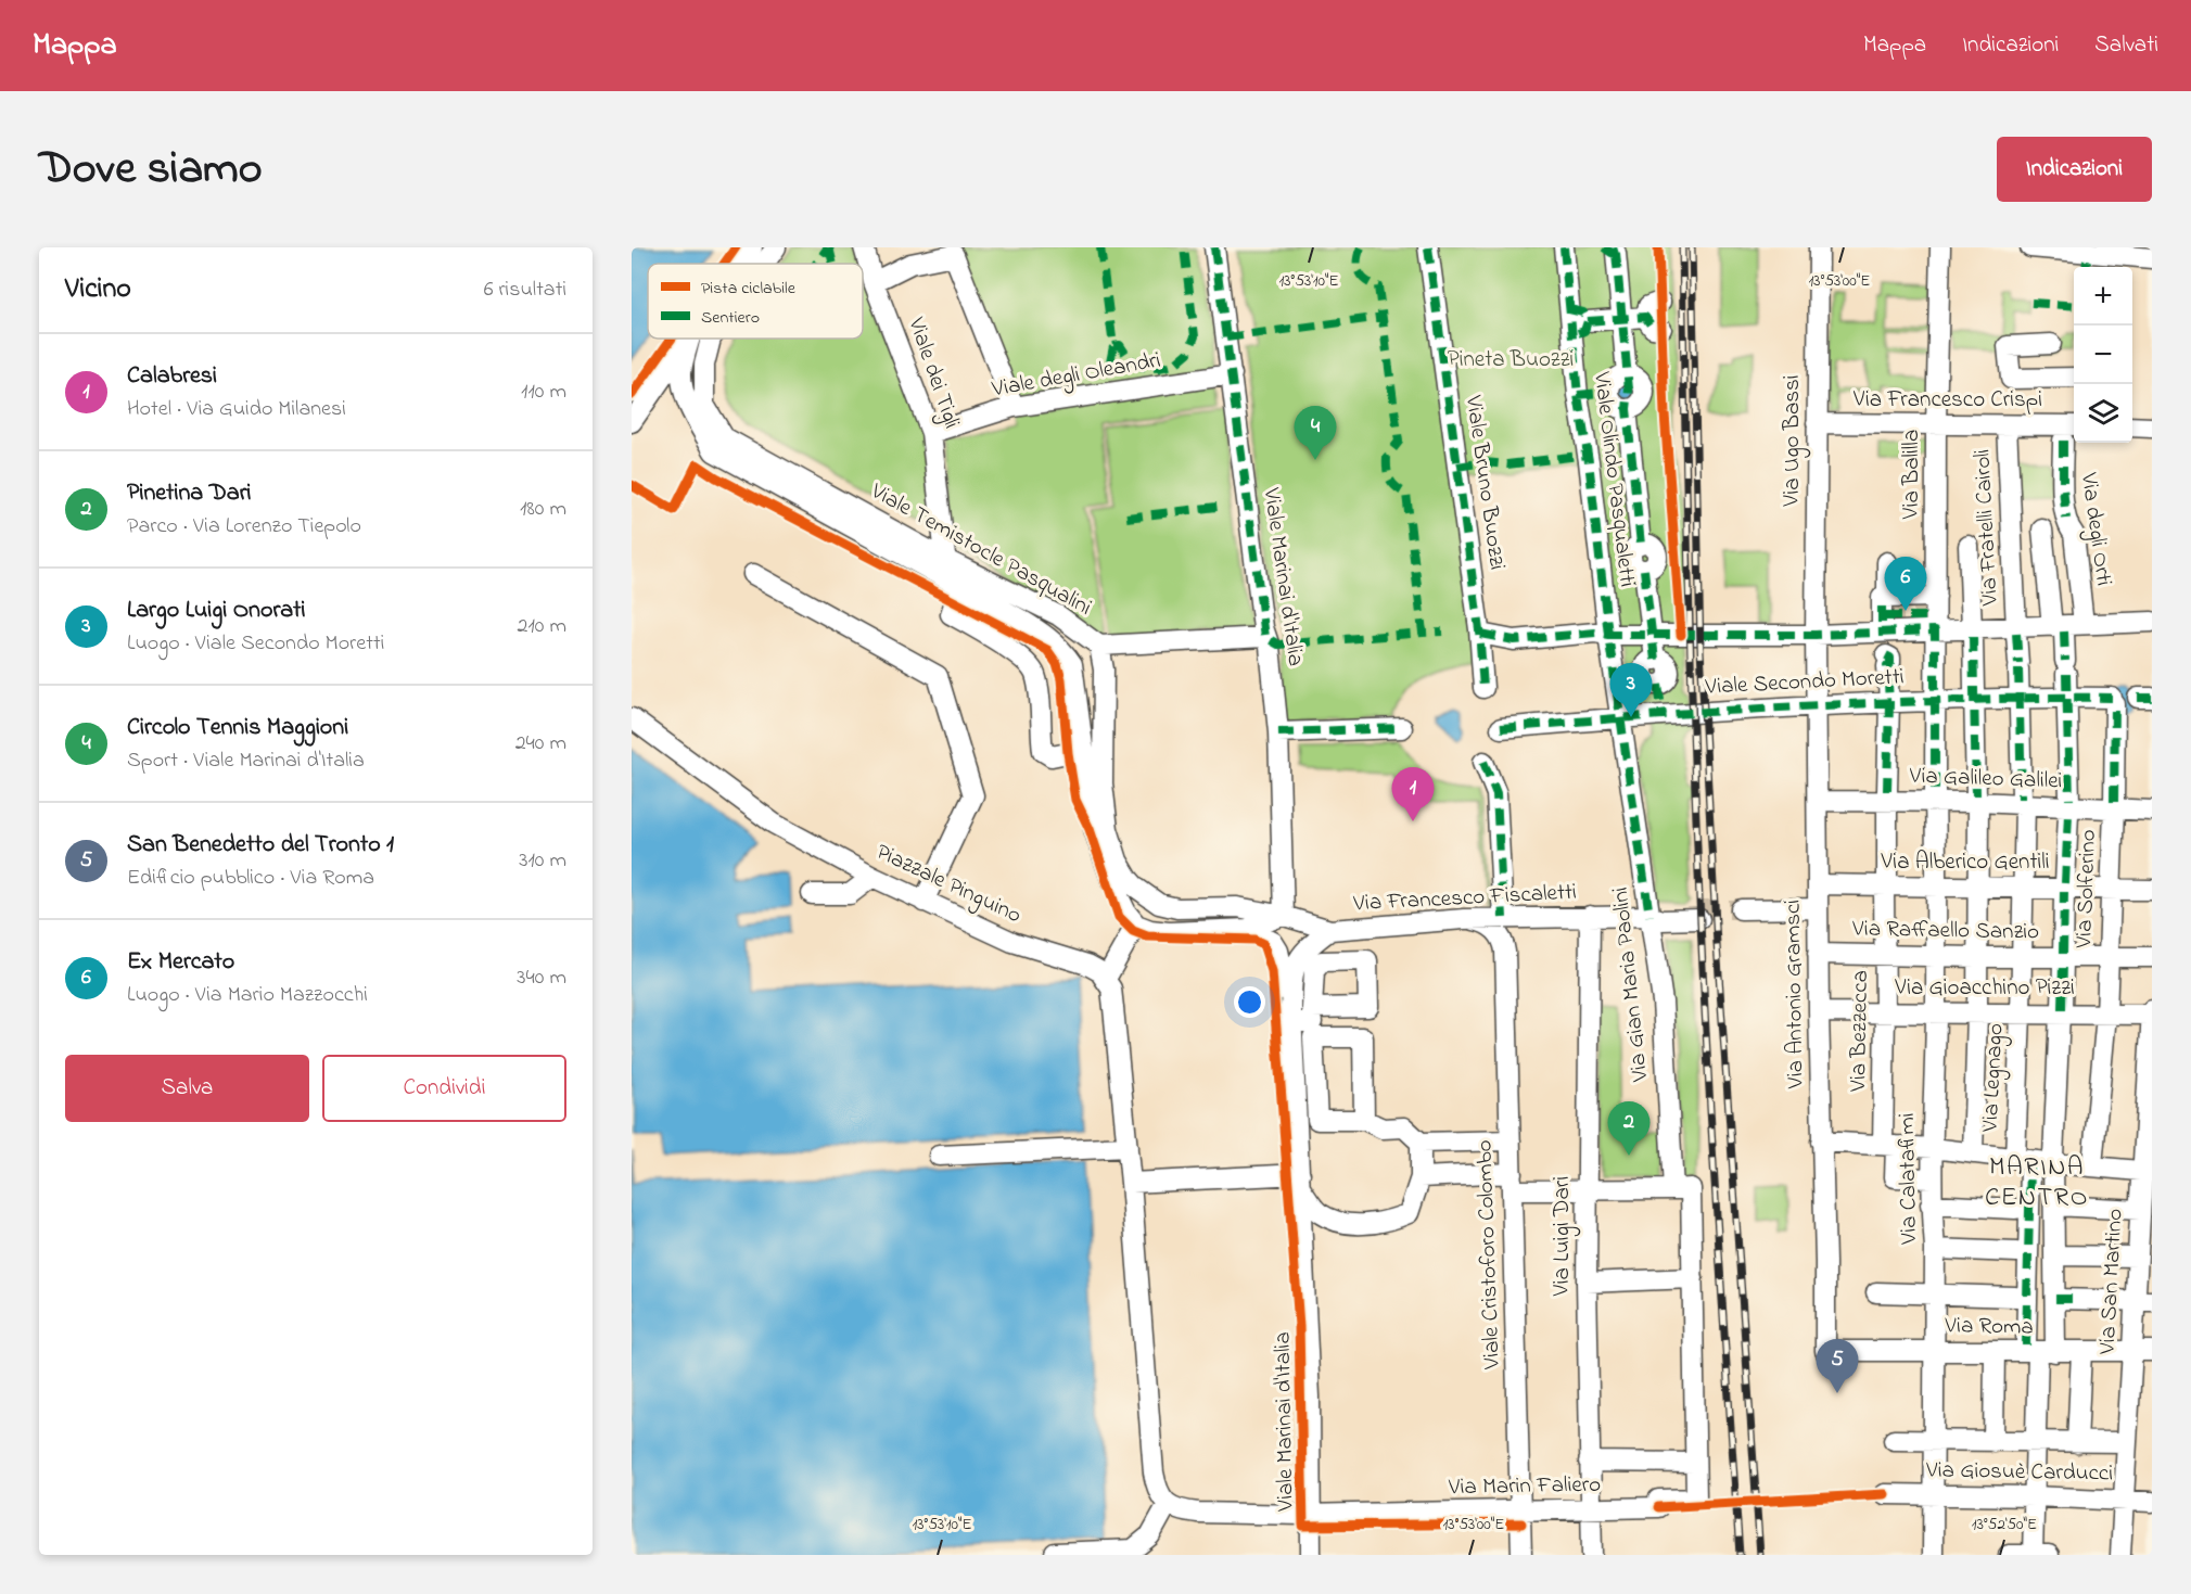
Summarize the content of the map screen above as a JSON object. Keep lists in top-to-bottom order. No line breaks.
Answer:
{"streets":{"street":["Viale dei Tigli","Viale degli Oleandri","Via Francesco Crispi","Via Ugo Bassi","Via Balilla","Viale Olindo Pasqualetti","Viale Bruno Buozzi","Via Fratelli Cairoli","Via degli Orti","Viale Temistocle Pasqualini","Viale Marinai d'Italia","Viale Secondo Moretti","Via Galileo Galilei","Via Alberico Gentili","Piazzale Pinguino","Via Solferino","Via Francesco Fiscaletti","Via Raffaello Sanzio","Via Gian Maria Paolini","Via Gioacchino Pizzi","Via Antonio Gramsci","Via Bezzecca","Via Legnago","Via Calatafimi","Via Luigi Dari","Viale Cristoforo Colombo","Via San Martino","Via Roma","Via Giosuè Carducci","Via Marin Faliero"]},"crossings":[["Viale dei Tigli","Viale degli Oleandri"],["Viale dei Tigli","Viale Temistocle Pasqualini"],["Viale degli Oleandri","Viale Marinai d'Italia"],["Via Francesco Crispi","Via Ugo Bassi"],["Via Francesco Crispi","Via Balilla"],["Via Francesco Crispi","Via Fratelli Cairoli"],["Via Ugo Bassi","Via Antonio Gramsci"],["Via Balilla","Viale Secondo Moretti"],["Via Balilla","Via Calatafimi"],["Viale Olindo Pasqualetti","Viale Secondo Moretti"],["Viale Olindo Pasqualetti","Via Gian Maria Paolini"],["Via Fratelli Cairoli","Via Legnago"],["Viale Temistocle Pasqualini","Viale Marinai d'Italia"],["Viale Temistocle Pasqualini","Via Francesco Fiscaletti"],["Viale Marinai d'Italia","Via Francesco Fiscaletti"],["Viale Marinai d'Italia","Via Marin Faliero"],["Viale Secondo Moretti","Via Solferino"],["Viale Secondo Moretti","Via Gian Maria Paolini"],["Viale Secondo Moretti","Via Antonio Gramsci"],["Viale Secondo Moretti","Via Bezzecca"],["Viale Secondo Moretti","Via Legnago"],["Viale Secondo Moretti","Via Calatafimi"],["Via Galileo Galilei","Via Solferino"],["Via Galileo Galilei","Via Antonio Gramsci"],["Via Galileo Galilei","Via Bezzecca"],["Via Galileo Galilei","Via Legnago"],["Via Galileo Galilei","Via Calatafimi"],["Via Alberico Gentili","Via Solferino"],["Via Alberico Gentili","Via Antonio Gramsci"],["Via Alberico Gentili","Via Bezzecca"],["Via Alberico Gentili","Via Legnago"],["Via Alberico Gentili","Via Calatafimi"],["Via Solferino","Via Raffaello Sanzio"],["Via Solferino","Via Gioacchino Pizzi"],["Via Francesco Fiscaletti","Via Gian Maria Paolini"],["Via Francesco Fiscaletti","Via Luigi Dari"],["Via Francesco Fiscaletti","Viale Cristoforo Colombo"],["Via Raffaello Sanzio","Via Antonio Gramsci"],["Via Raffaello Sanzio","Via Bezzecca"],["Via Raffaello Sanzio","Via Legnago"],["Via Raffaello Sanzio","Via Calatafimi"],["Via Gioacchino Pizzi","Via Antonio Gramsci"],["Via Gioacchino Pizzi","Via Bezzecca"],["Via Gioacchino Pizzi","Via Legnago"],["Via Gioacchino Pizzi","Via Calatafimi"],["Via Gioacchino Pizzi","Via San Martino"],["Via Antonio Gramsci","Via Roma"],["Via Bezzecca","Via Calatafimi"],["Via Legnago","Via Roma"],["Via Calatafimi","Via Roma"],["Via Calatafimi","Via Giosuè Carducci"],["Via Luigi Dari","Via Marin Faliero"],["Viale Cristoforo Colombo","Via Marin Faliero"],["Via San Martino","Via Roma"],["Via San Martino","Via Giosuè Carducci"]],"districts":["MARINA CENTRO"],"parks":["Pineta Buozzi"],"legend":["Pista ciclabile","Sentiero"],"page":{"header":"Mappa","nav":["Mappa","Indicazioni","Salvati"],"title":"Dove siamo","buttons":["Indicazioni",["Salva","Condividi"]],"heading":["Vicino","6 risultati"],"map_buttons":["+","−"],"list":[{"mark":"1","name":"Calabresi","note":"Hotel · Via Guido Milanesi","value":"110 m"},{"mark":"2","name":"Pinetina Dari","note":"Parco · Via Lorenzo Tiepolo","value":"180 m"},{"mark":"3","name":"Largo Luigi Onorati","note":"Luogo · Viale Secondo Moretti","value":"210 m"},{"mark":"4","name":"Circolo Tennis Maggioni","note":"Sport · Viale Marinai d'Italia","value":"240 m"},{"mark":"5","name":"San Benedetto del Tronto 1","note":"Edificio pubblico · Via Roma","value":"310 m"},{"mark":"6","name":"Ex Mercato","note":"Luogo · Via Mario Mazzocchi","value":"340 m"}],"pins":["4","6","3","1","2","5"]},"coordinates":["13°53'10\"E","13°53'00\"E","13°52'50\"E"]}
